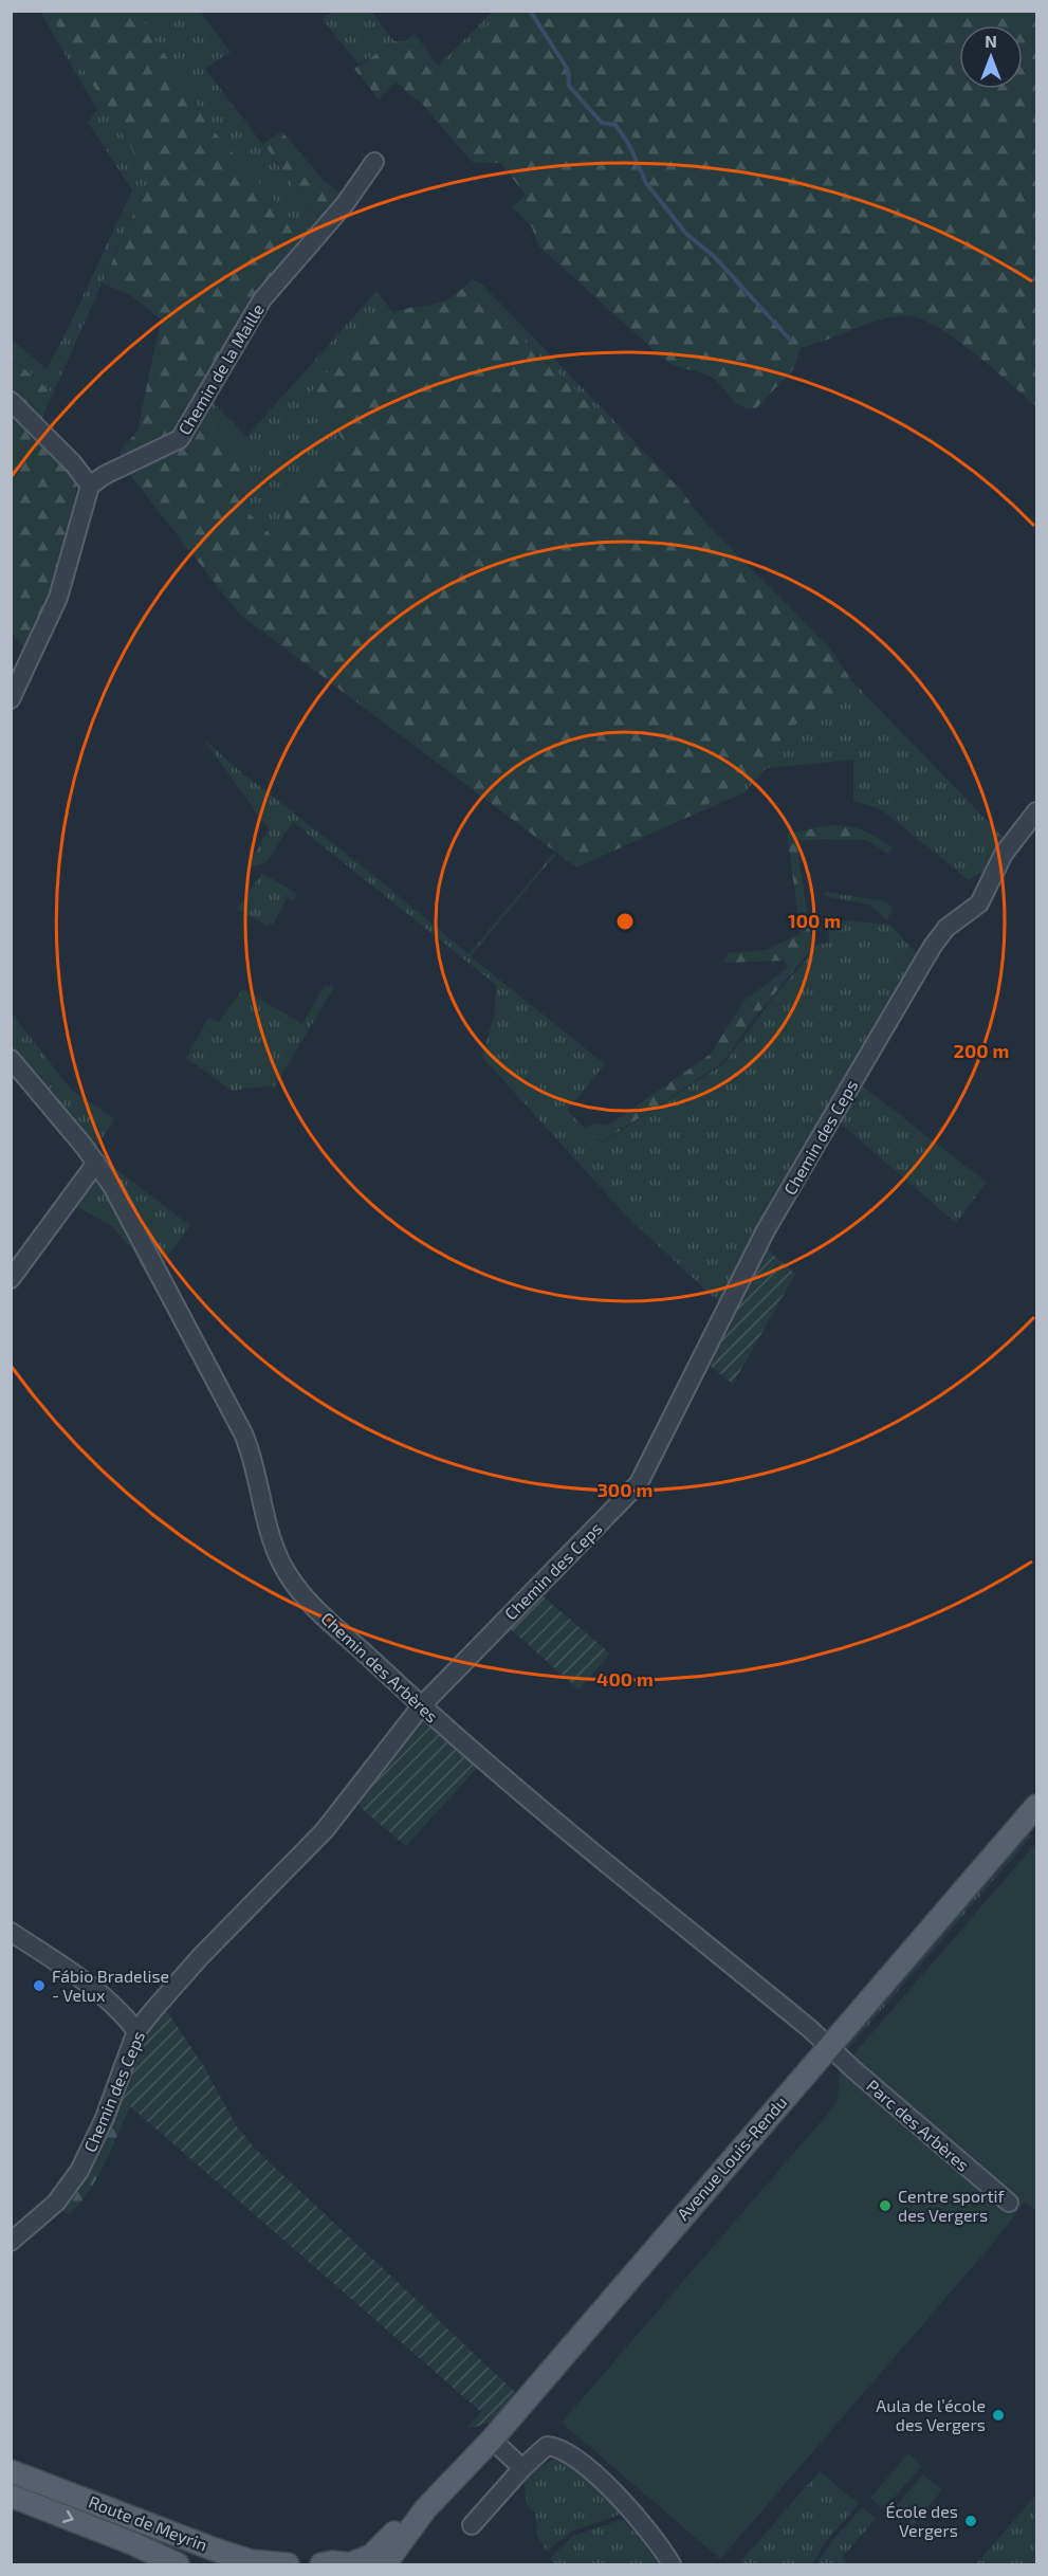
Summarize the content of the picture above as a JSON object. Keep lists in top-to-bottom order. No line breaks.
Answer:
{"streets":{"main road":["Avenue Louis-Rendu","Route de Meyrin"],"street":["Chemin de la Maille","Chemin des Ceps","Chemin des Arbères","Parc des Arbères"]},"crossings":[["Chemin des Ceps","Chemin des Arbères"],["Chemin des Arbères","Parc des Arbères"],["Chemin des Arbères","Avenue Louis-Rendu"],["Parc des Arbères","Avenue Louis-Rendu"]],"places":["Fábio Bradelise - Velux","Centre sportif des Vergers","Aula de l’école des Vergers","École des Vergers"],"north":"top","rings":["100 m","200 m","300 m","400 m"]}
